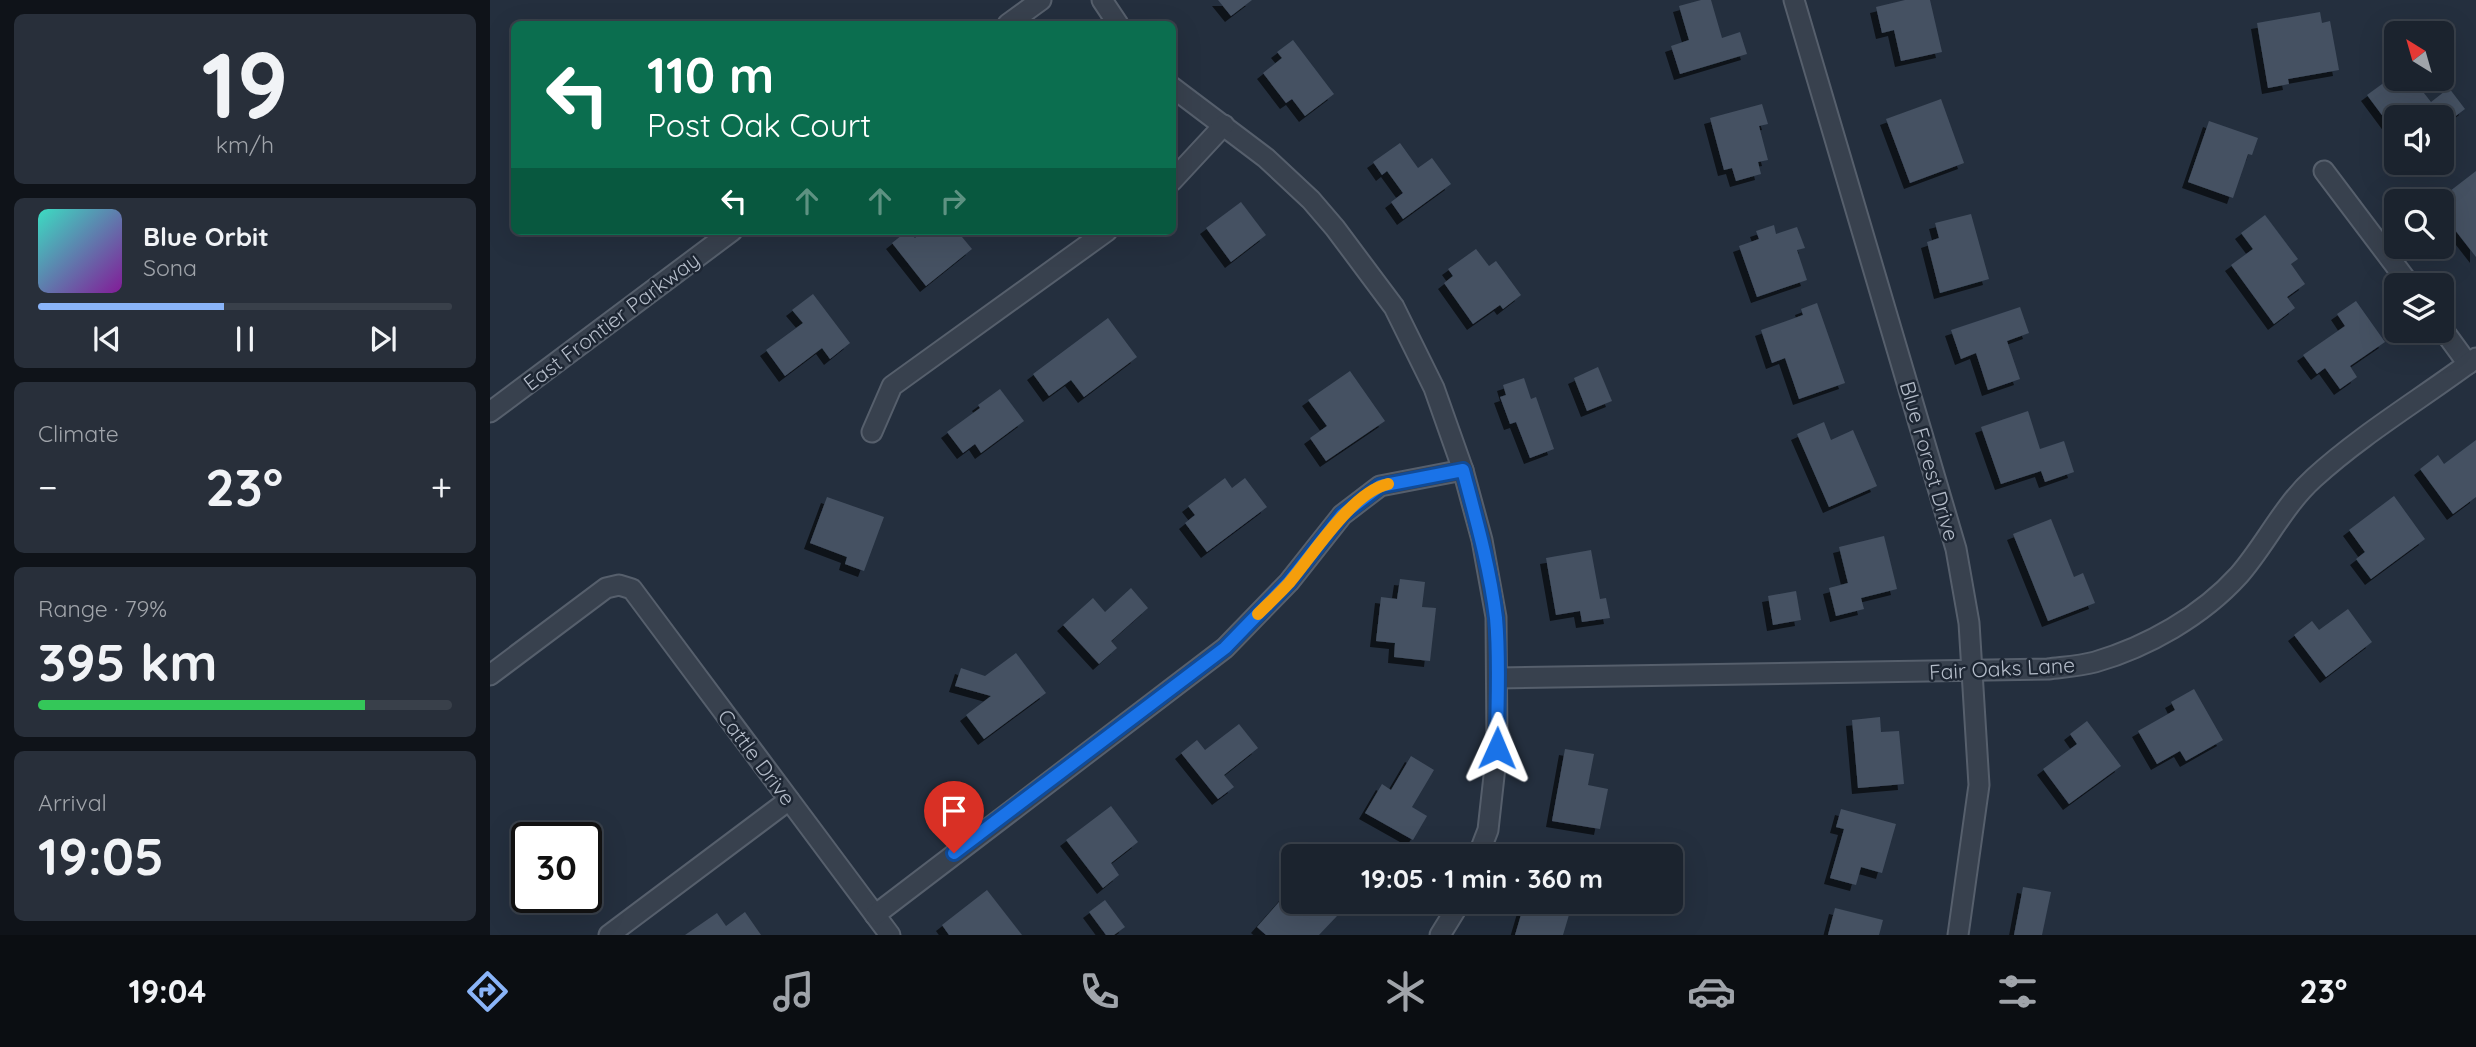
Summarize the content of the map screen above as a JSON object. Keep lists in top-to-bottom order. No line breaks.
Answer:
{"streets":{"street":["East Frontier Parkway","Blue Forest Drive","Fair Oaks Lane","Cattle Drive"]},"crossings":[["Blue Forest Drive","Fair Oaks Lane"]],"north":"top left","page":{"tile":[["19","km/h"],"Climate",["Range · 79%","395 km"],["Arrival","19:05"]],"turn":["110 m","Post Oak Court"],"song":["Blue Orbit","Sona"],"heat":["−","23°","+"],"limit":"30","trip":"19:05 · 1 min · 360 m","tabs":["19:04","23°"]}}
